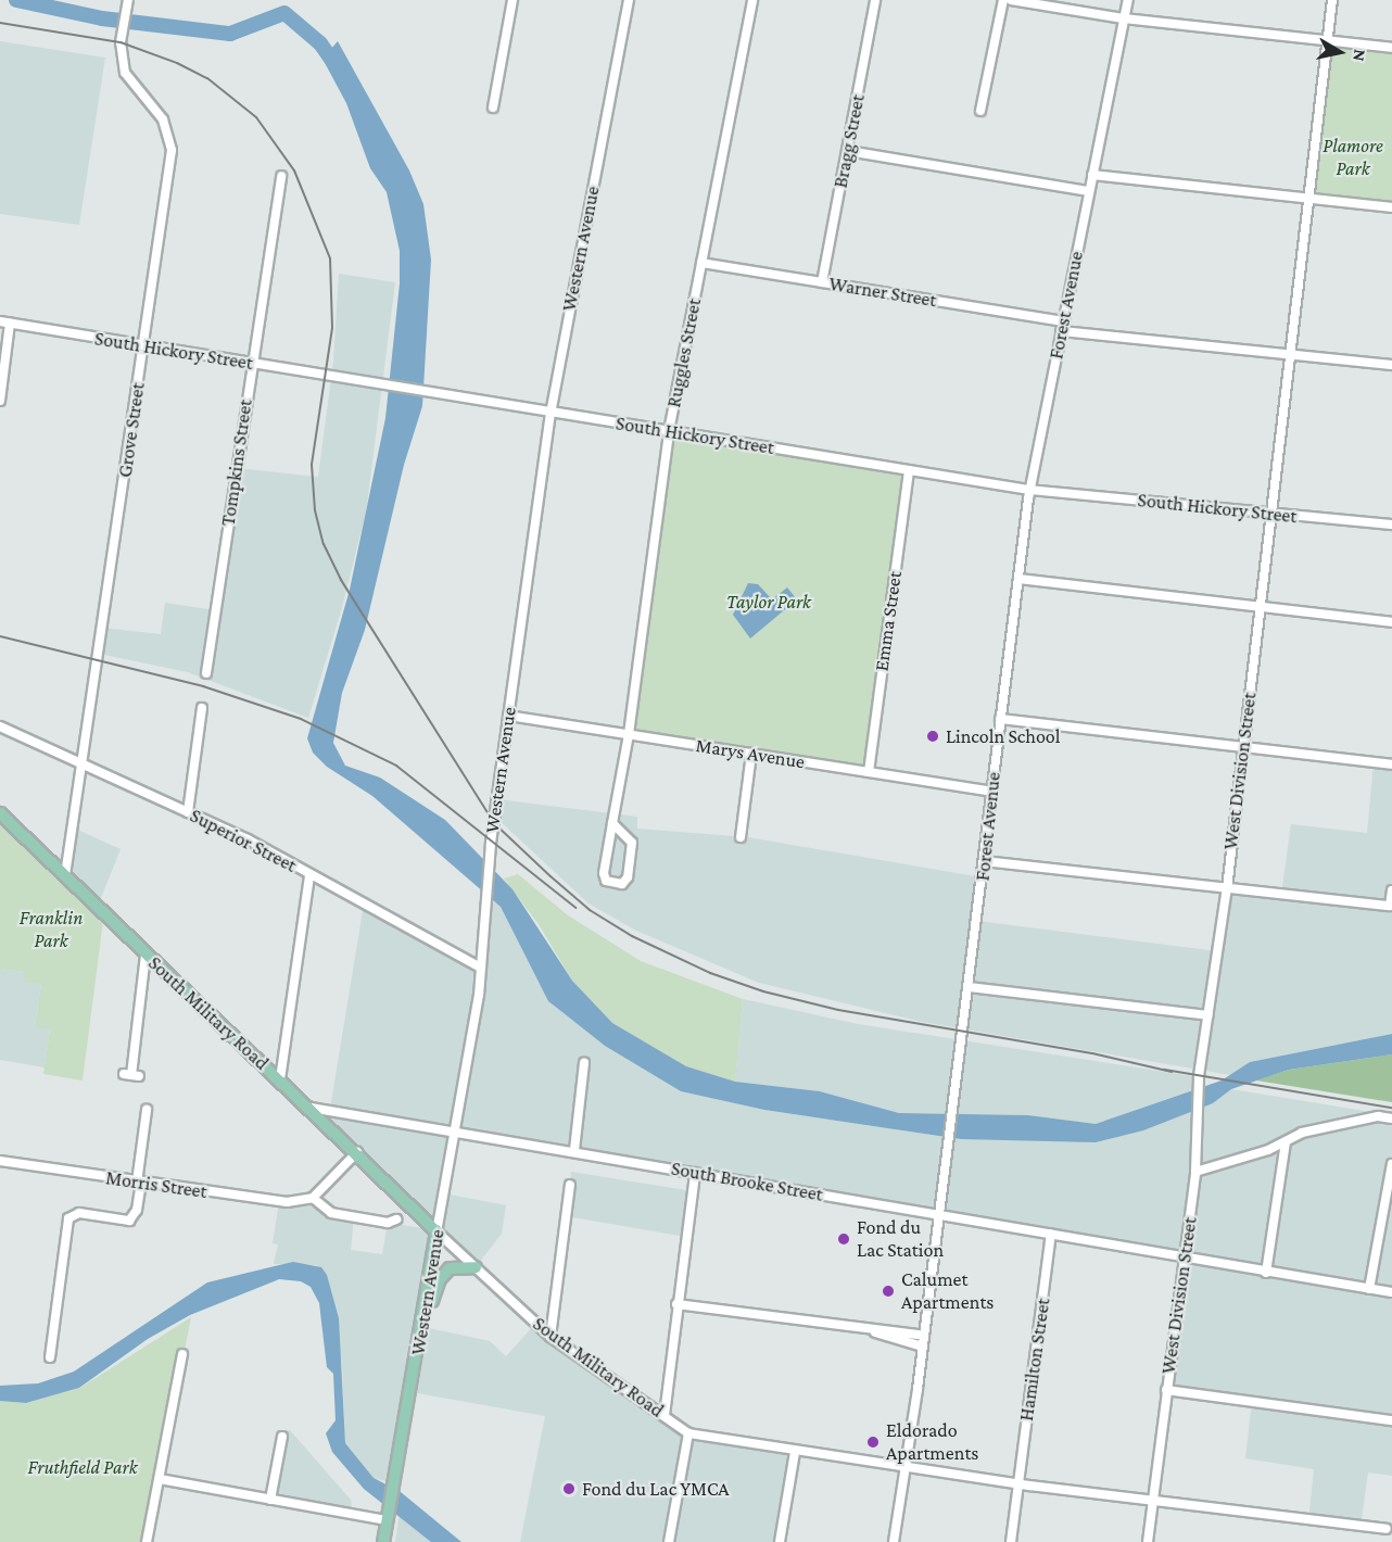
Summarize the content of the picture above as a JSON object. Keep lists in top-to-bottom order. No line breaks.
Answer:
{"streets":{"main road":["Western Avenue","South Military Road"],"street":["Bragg Street","Warner Street","Forest Avenue","South Hickory Street","Ruggles Street","Grove Street","Tompkins Street","Emma Street","Marys Avenue","West Division Street","Superior Street","South Brooke Street","Morris Street","Hamilton Street"]},"crossings":[["Bragg Street","Warner Street"],["Western Avenue","South Hickory Street"],["Western Avenue","Marys Avenue"],["Western Avenue","Superior Street"],["Western Avenue","South Military Road"],["Western Avenue","South Brooke Street"],["Warner Street","Forest Avenue"],["Warner Street","Ruggles Street"],["Forest Avenue","South Hickory Street"],["Forest Avenue","Marys Avenue"],["Forest Avenue","South Military Road"],["Forest Avenue","South Brooke Street"],["South Hickory Street","Ruggles Street"],["South Hickory Street","Grove Street"],["South Hickory Street","Tompkins Street"],["South Hickory Street","Emma Street"],["South Hickory Street","West Division Street"],["Ruggles Street","Marys Avenue"],["Grove Street","Superior Street"],["Grove Street","South Military Road"],["Emma Street","Marys Avenue"],["West Division Street","South Military Road"],["West Division Street","South Brooke Street"],["South Military Road","South Brooke Street"],["South Military Road","Hamilton Street"],["South Brooke Street","Hamilton Street"]],"parks":["Plamore Park","Taylor Park","Franklin Park","Fruthfield Park"],"places":["Lincoln School","Fond du Lac Station","Calumet Apartments","Eldorado Apartments","Fond du Lac YMCA"],"north":"right"}
